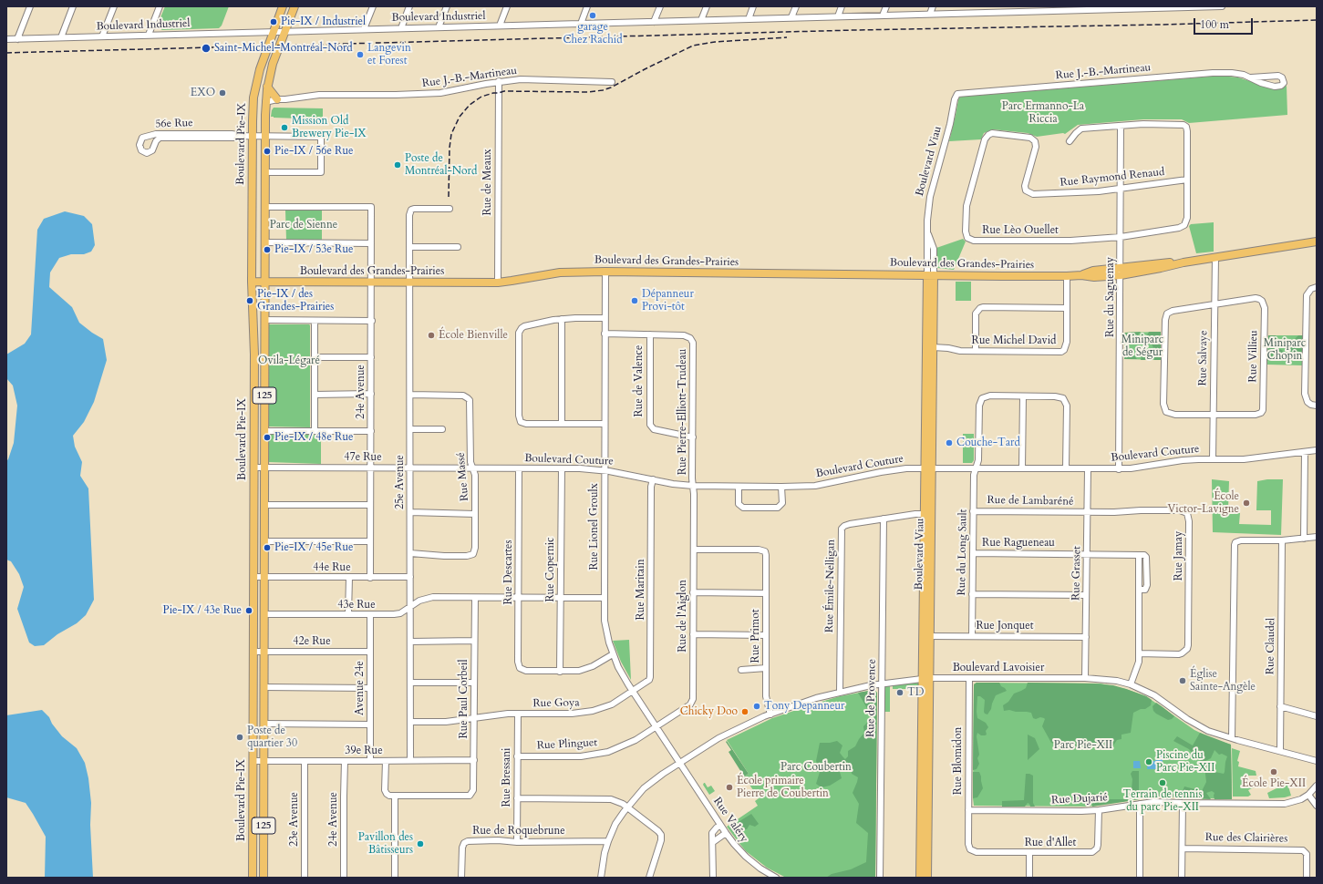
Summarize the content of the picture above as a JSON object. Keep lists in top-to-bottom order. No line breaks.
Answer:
{"streets":{"main road":["Boulevard Pie-IX","Boulevard Viau","Boulevard des Grandes-Prairies","125"],"street":["Boulevard Industriel","Rue J.-B.-Martineau","56e Rue","Rue Raymond Renaud","Rue de Meaux","Rue Lèo Ouellet","Rue du Saguenay","Rue Michel David","Rue Villieu","Rue Salvaye","Rue de Valence","24e Avenue","Rue Pierre-Elliott-Trudeau","Boulevard Couture","47e Rue","Rue Massé","25e Avenue","Rue de Lambaréné","Rue Lionel Groulx","Rue Ragueneau","Rue du Long Sault","Rue Jamay","44e Rue","Rue Copernic","Rue Descartes","Rue Grasset","Rue Émile-Nelligan","Rue Maritain","43e Rue","Rue de l'Aiglon","Rue Jonquet","Rue Primot","42e Rue","Rue Claudel","Boulevard Lavoisier","Avenue 24e","Rue de Provence","Rue Paul Corbeil","Rue Goya","Rue Plinguet","39e Rue","Rue Blomidon","Rue Bressani","Rue Dujarié","23e Avenue","Rue Valéry","Rue de Roquebrune","Rue des Clairières","Rue d'Allet"]},"crossings":[["Boulevard Industriel","Boulevard Pie-IX"],["Rue J.-B.-Martineau","Boulevard Pie-IX"],["Rue J.-B.-Martineau","Boulevard Viau"],["Rue J.-B.-Martineau","Rue de Meaux"],["56e Rue","Boulevard Pie-IX"],["Boulevard Pie-IX","Boulevard des Grandes-Prairies"],["Boulevard Pie-IX","24e Avenue"],["Boulevard Pie-IX","47e Rue"],["Boulevard Pie-IX","44e Rue"],["Boulevard Pie-IX","43e Rue"],["Boulevard Pie-IX","42e Rue"],["Boulevard Pie-IX","39e Rue"],["Boulevard Viau","Boulevard des Grandes-Prairies"],["Boulevard Viau","Rue Michel David"],["Boulevard Viau","Boulevard Couture"],["Boulevard Viau","Rue Émile-Nelligan"],["Boulevard Viau","Rue Jonquet"],["Boulevard Viau","Boulevard Lavoisier"],["Rue Raymond Renaud","Rue Lèo Ouellet"],["Rue Raymond Renaud","Rue du Saguenay"],["Rue de Meaux","Boulevard des Grandes-Prairies"],["Rue Lèo Ouellet","Rue du Saguenay"],["Boulevard des Grandes-Prairies","Rue du Saguenay"],["Boulevard des Grandes-Prairies","Rue Michel David"],["Boulevard des Grandes-Prairies","Rue Salvaye"],["Boulevard des Grandes-Prairies","24e Avenue"],["Boulevard des Grandes-Prairies","25e Avenue"],["Boulevard des Grandes-Prairies","Rue Lionel Groulx"],["Rue du Saguenay","Boulevard Couture"],["Rue Villieu","Rue Salvaye"],["Rue Salvaye","Boulevard Couture"],["Rue de Valence","Rue Pierre-Elliott-Trudeau"],["24e Avenue","47e Rue"],["24e Avenue","44e Rue"],["24e Avenue","39e Rue"],["Rue Pierre-Elliott-Trudeau","Boulevard Couture"],["Rue Pierre-Elliott-Trudeau","Rue de l'Aiglon"],["Boulevard Couture","47e Rue"],["Boulevard Couture","Rue Massé"],["Boulevard Couture","Rue Lionel Groulx"],["Boulevard Couture","Rue du Long Sault"],["Boulevard Couture","Rue Copernic"],["Boulevard Couture","Rue Descartes"],["Boulevard Couture","Rue Grasset"],["Boulevard Couture","Rue Maritain"],["Boulevard Couture","Rue de l'Aiglon"],["47e Rue","Rue Massé"],["47e Rue","25e Avenue"],["Rue Massé","25e Avenue"],["25e Avenue","44e Rue"],["25e Avenue","43e Rue"],["25e Avenue","Rue Goya"],["25e Avenue","39e Rue"],["Rue de Lambaréné","Rue du Long Sault"],["Rue de Lambaréné","Rue Jamay"],["Rue de Lambaréné","Rue Grasset"],["Rue Lionel Groulx","Rue Maritain"],["Rue Lionel Groulx","43e Rue"],["Rue Lionel Groulx","Rue de l'Aiglon"],["Rue Lionel Groulx","Boulevard Lavoisier"],["Rue Lionel Groulx","Rue Goya"],["Rue Lionel Groulx","Rue Plinguet"],["Rue Lionel Groulx","Rue Valéry"],["Rue Ragueneau","Rue du Long Sault"],["Rue Ragueneau","Rue Jamay"],["Rue Ragueneau","Rue Grasset"],["Rue du Long Sault","Rue Jonquet"],["Rue Jamay","Rue Grasset"],["Rue Copernic","Rue Descartes"],["Rue Copernic","43e Rue"],["Rue Descartes","43e Rue"],["Rue Grasset","Rue Jonquet"],["Rue Grasset","Boulevard Lavoisier"],["Rue Émile-Nelligan","Boulevard Lavoisier"],["Rue Émile-Nelligan","Rue de Provence"],["Rue Maritain","Rue Goya"],["43e Rue","Avenue 24e"],["43e Rue","Rue Paul Corbeil"],["Rue de l'Aiglon","Rue Primot"],["Rue de l'Aiglon","Rue Plinguet"],["Rue Primot","Boulevard Lavoisier"],["42e Rue","Avenue 24e"],["Rue Claudel","Boulevard Lavoisier"],["Boulevard Lavoisier","Rue de Provence"],["Boulevard Lavoisier","Rue Blomidon"],["Boulevard Lavoisier","Rue Valéry"],["Boulevard Lavoisier","Rue de Roquebrune"],["Avenue 24e","39e Rue"],["Rue Paul Corbeil","Rue Goya"],["Rue Paul Corbeil","39e Rue"],["Rue Goya","Rue Bressani"],["Rue Plinguet","Rue Bressani"],["39e Rue","23e Avenue"],["Rue Blomidon","Rue Dujarié"],["Rue Blomidon","Rue d'Allet"],["Rue Bressani","Rue de Roquebrune"],["Rue Dujarié","Rue d'Allet"]],"parks":["Parc Ermanno-La Riccia","Parc de Sienne","Miniparc de Ségur","Miniparc Chopin","Ovila-Légaré","Parc Pie-XII","Parc Coubertin"],"places":["garage Chez Rachid","Pie-IX / Industriel","Saint-Michel–Montréal-Nord","Langevin et Forest","EXO","Mission Old Brewery Pie-IX","Pie-IX / 56e Rue","Poste de Montréal-Nord","Pie-IX / 53e Rue","Pie-IX / des Grandes-Prairies","Dépanneur Provi-tôt","École Bienville","Pie-IX / 48e Rue","Couche-Tard","École Victor-Lavigne","Pie-IX / 45e Rue","Pie-IX / 43e Rue","Église Sainte-Angèle","TD","Tony Depanneur","Chicky Doo","Poste de quartier 30","Piscine du Parc Pie-XII","École Pie-XII","Terrain de tennis du parc Pie-XII","École primaire Pierre de Coubertin","Pavillon des Bâtisseurs"],"scale_bar":"100 m"}
